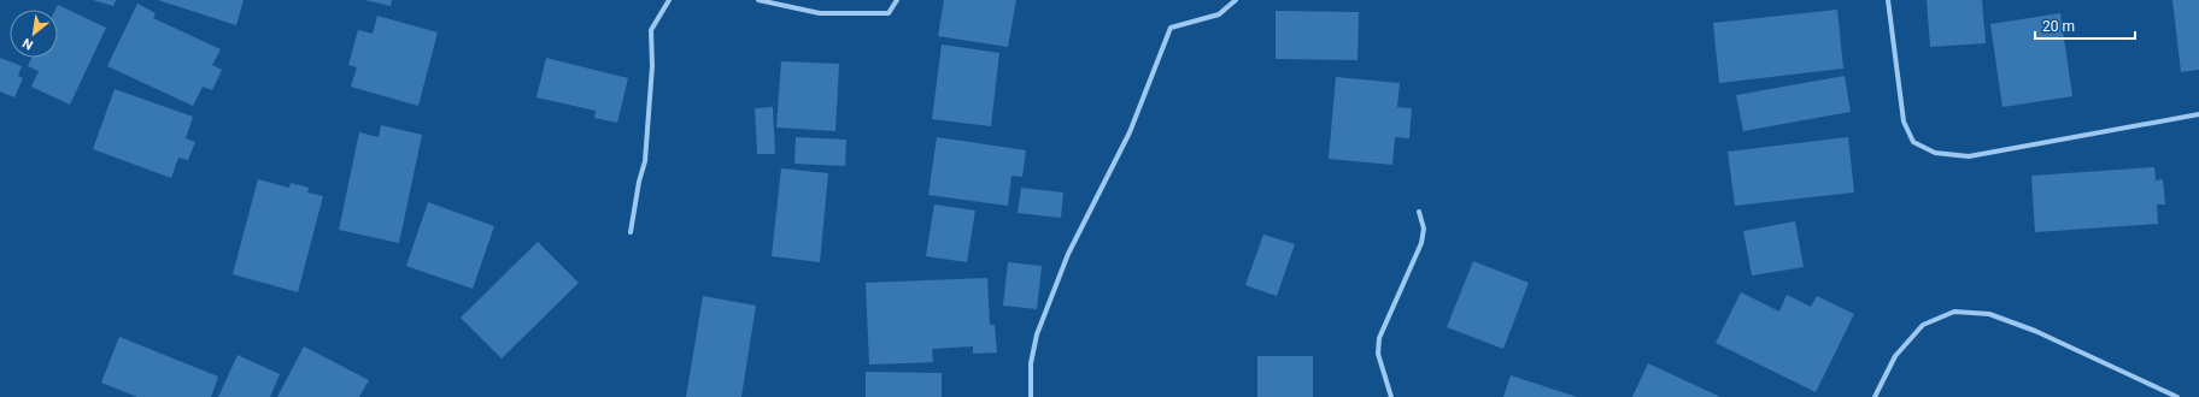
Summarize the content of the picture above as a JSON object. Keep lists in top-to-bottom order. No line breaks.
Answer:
{"scale_bar":"20 m","north":"bottom left"}
